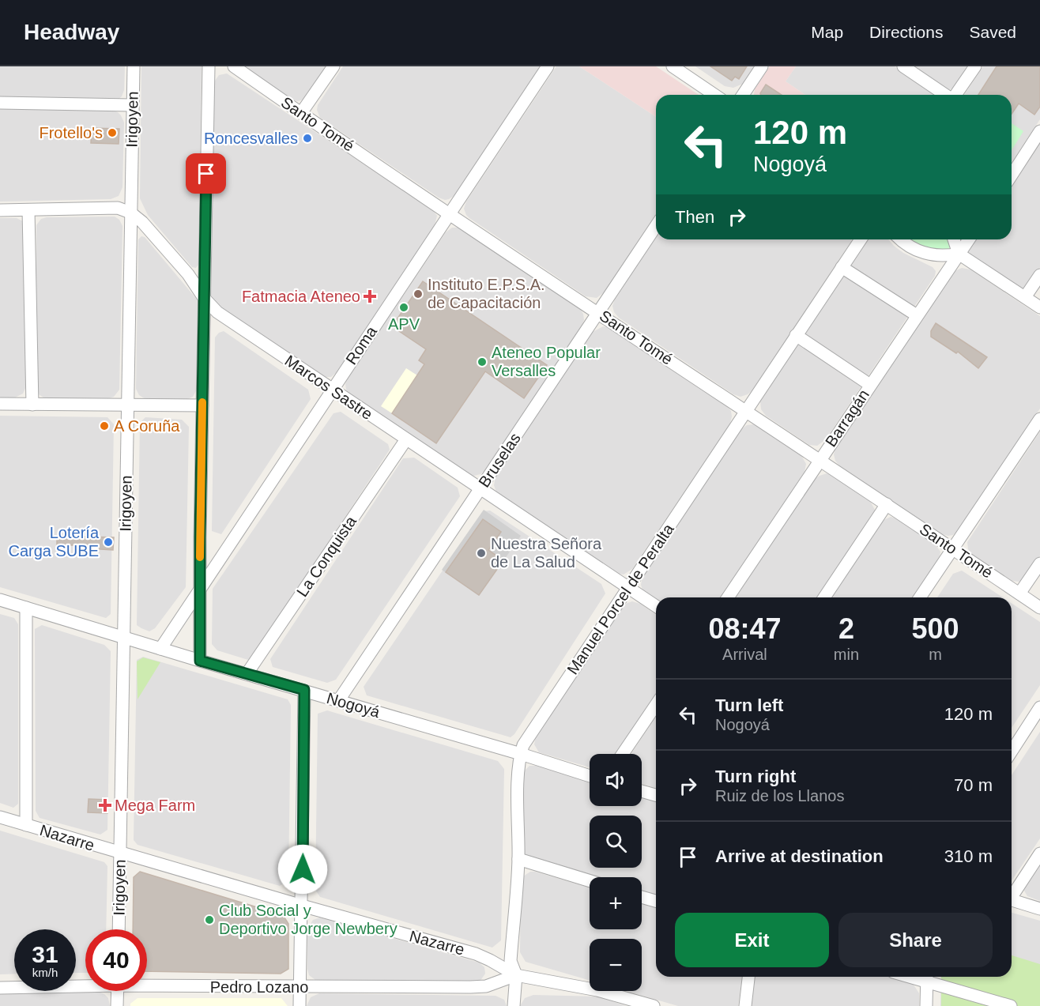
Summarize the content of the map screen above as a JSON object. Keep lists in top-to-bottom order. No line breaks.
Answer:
{"streets":{"street":["Irigoyen","Santo Tomé","Roma","Marcos Sastre","Barragán","Bruselas","La Conquista","Manuel Porcel de Peralta","Nogoyá","Nazarre","Pedro Lozano"]},"crossings":[["Irigoyen","Marcos Sastre"],["Irigoyen","Nogoyá"],["Irigoyen","Nazarre"],["Santo Tomé","Roma"],["Santo Tomé","Barragán"],["Santo Tomé","Bruselas"],["Santo Tomé","Manuel Porcel de Peralta"],["Roma","Marcos Sastre"],["Roma","Nogoyá"],["Marcos Sastre","Bruselas"],["Marcos Sastre","La Conquista"],["Marcos Sastre","Manuel Porcel de Peralta"],["Bruselas","Nogoyá"],["La Conquista","Nogoyá"],["Manuel Porcel de Peralta","Nogoyá"],["Manuel Porcel de Peralta","Nazarre"],["Manuel Porcel de Peralta","Pedro Lozano"],["Nazarre","Pedro Lozano"]],"places":{"other":["Frotello's","Roncesvalles","Instituto E.P.S.A. de Capacitación","APV","Ateneo Popular Versalles","A Coruña","Lotería Carga SUBE","Nuestra Señora de La Salud","Club Social y Deportivo Jorge Newbery"],"health":["Fatmacia Ateneo","Mega Farm"]},"page":{"header":"Headway","nav":["Map","Directions","Saved"],"turn":["120 m","Nogoyá"],"then":"Then","eta":["08:47","Arrival","2","min","500","m"],"list":[{"name":"Turn left","note":"Nogoyá","value":"120 m"},{"name":"Turn right","note":"Ruiz de los Llanos","value":"70 m"},{"name":"Arrive at destination","value":"310 m"}],"map_buttons":["+","−"],"buttons":["Exit","Share"],"speed":"31 km/h","limit":"40"}}
